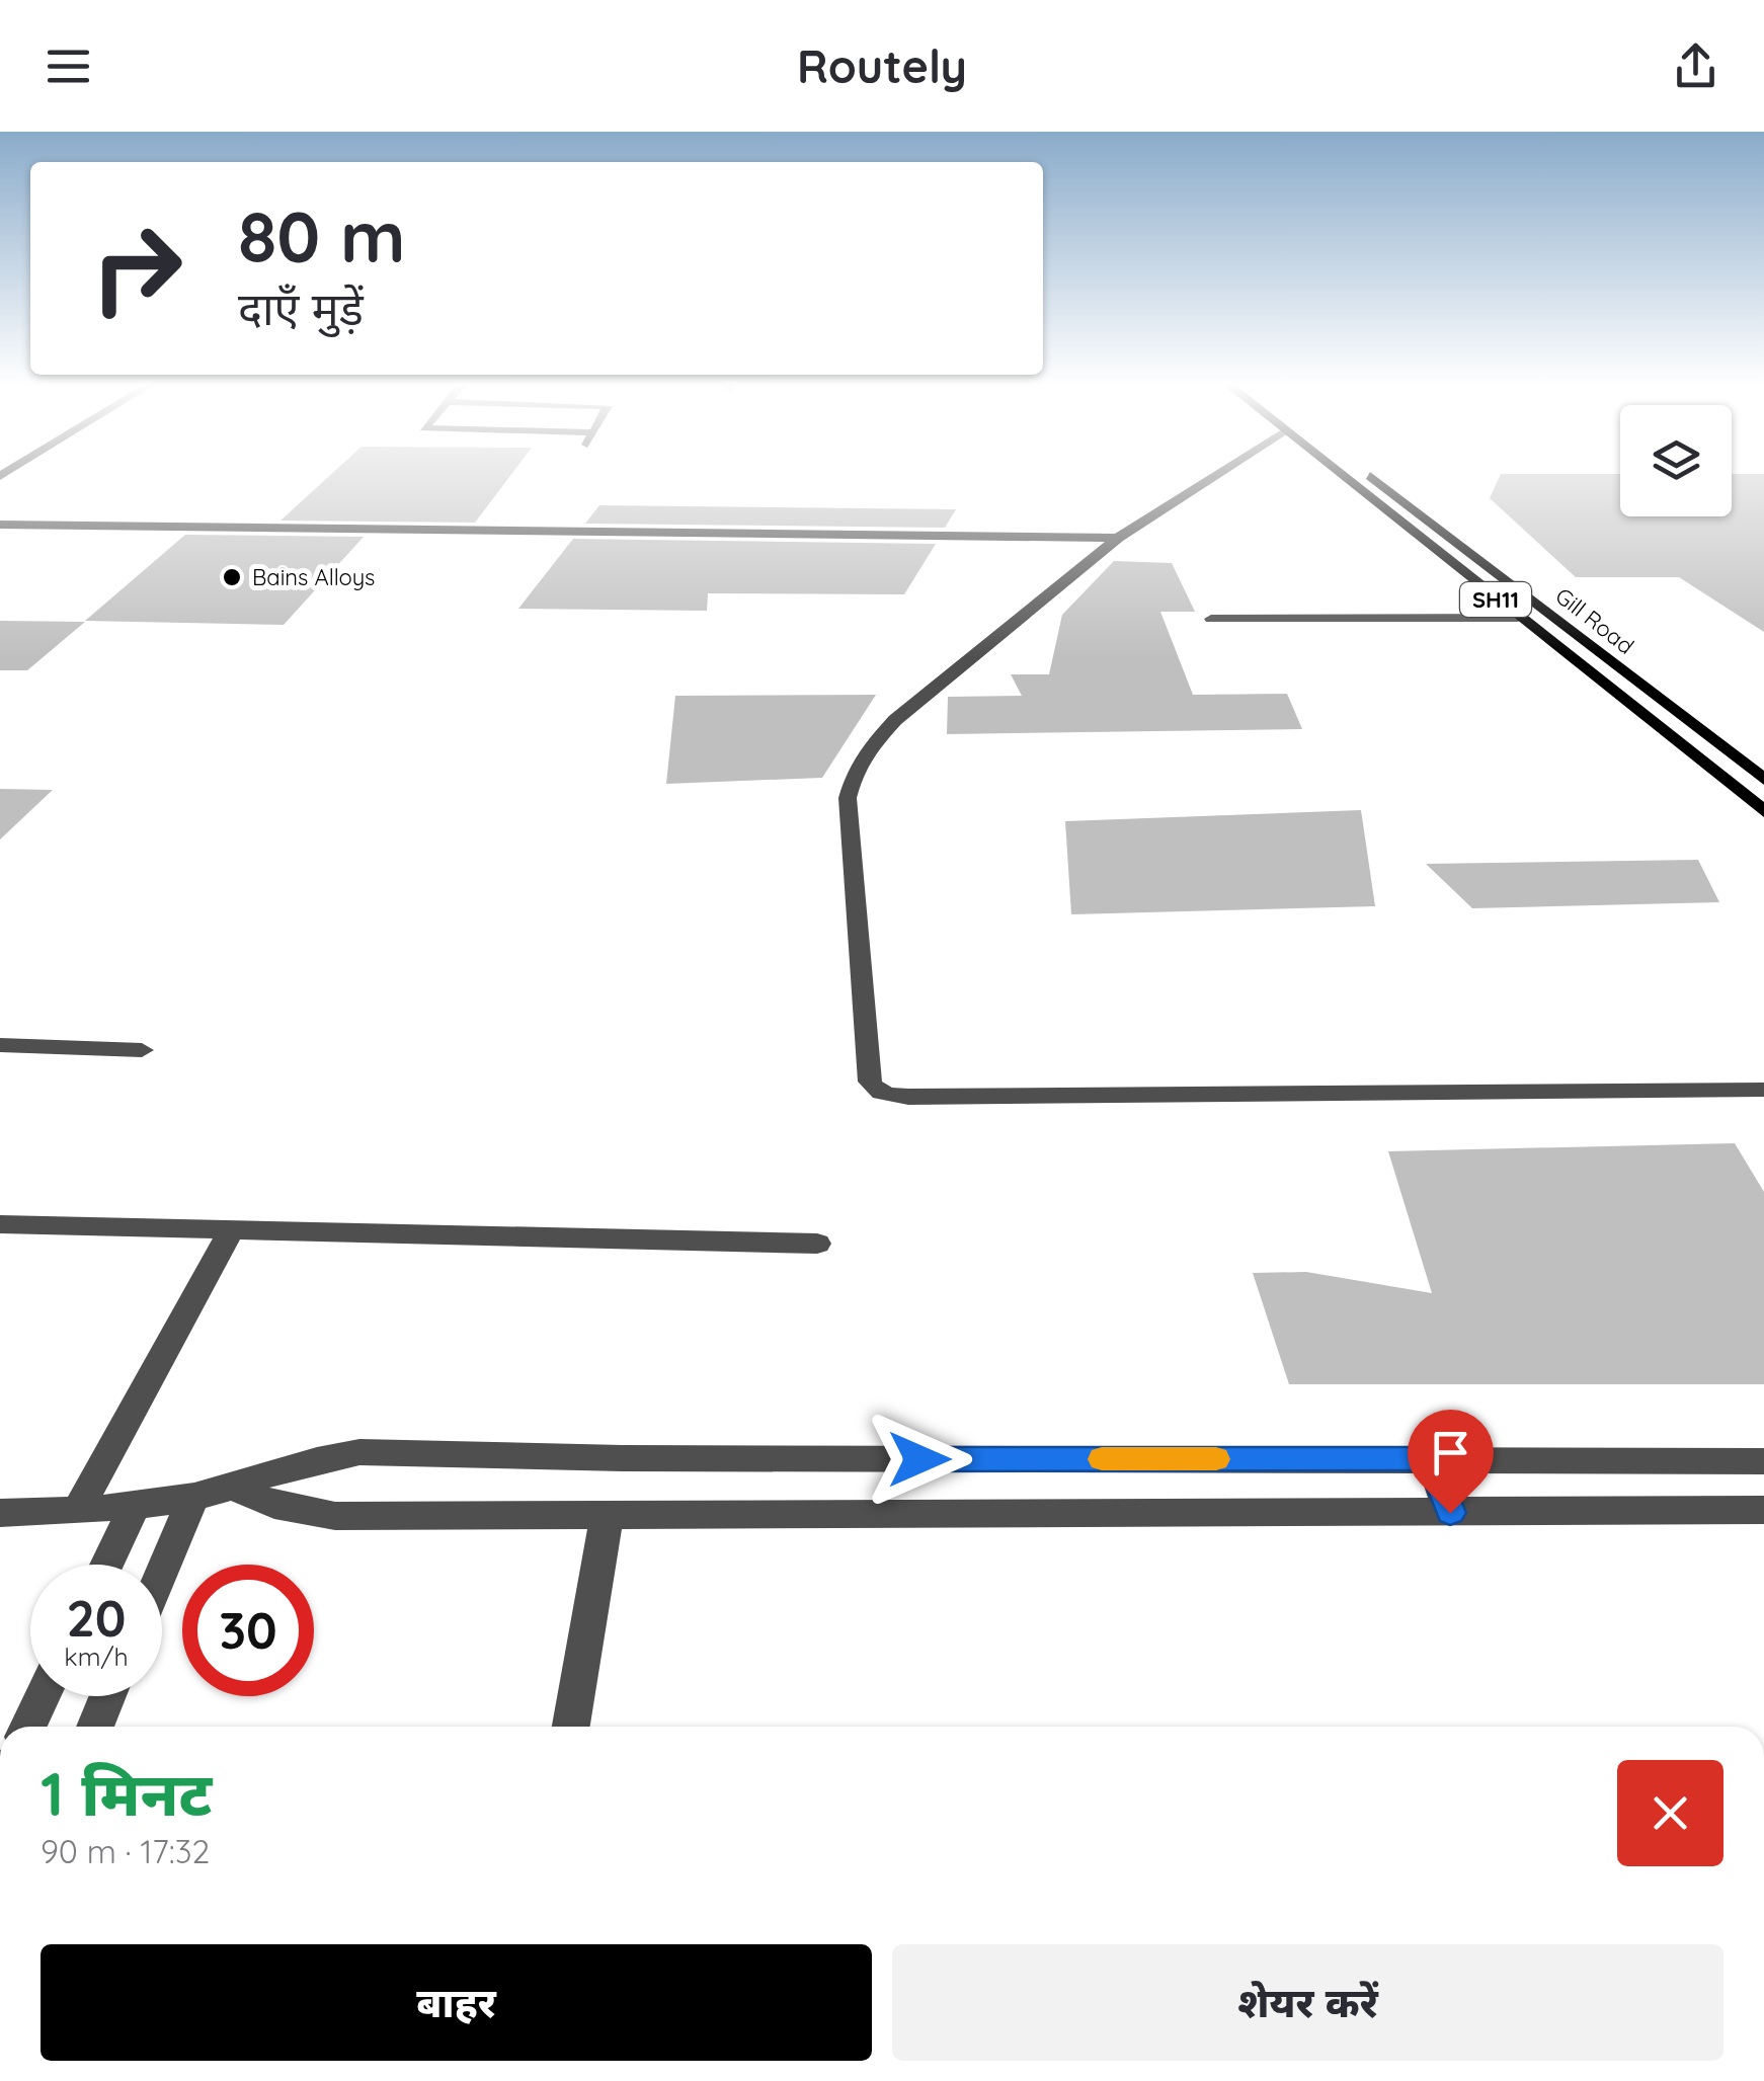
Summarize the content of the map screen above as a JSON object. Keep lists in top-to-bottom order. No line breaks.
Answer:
{"streets":{"main road":["SH11","Gill Road"]},"places":["Bains Alloys"],"page":{"header":"Routely","turn":["80 m","दाएँ मुड़ें"],"speed":"20 km/h","limit":"30","heading":["1 मिनट","90 m · 17:32"],"buttons":["बाहर","शेयर करें"]}}
